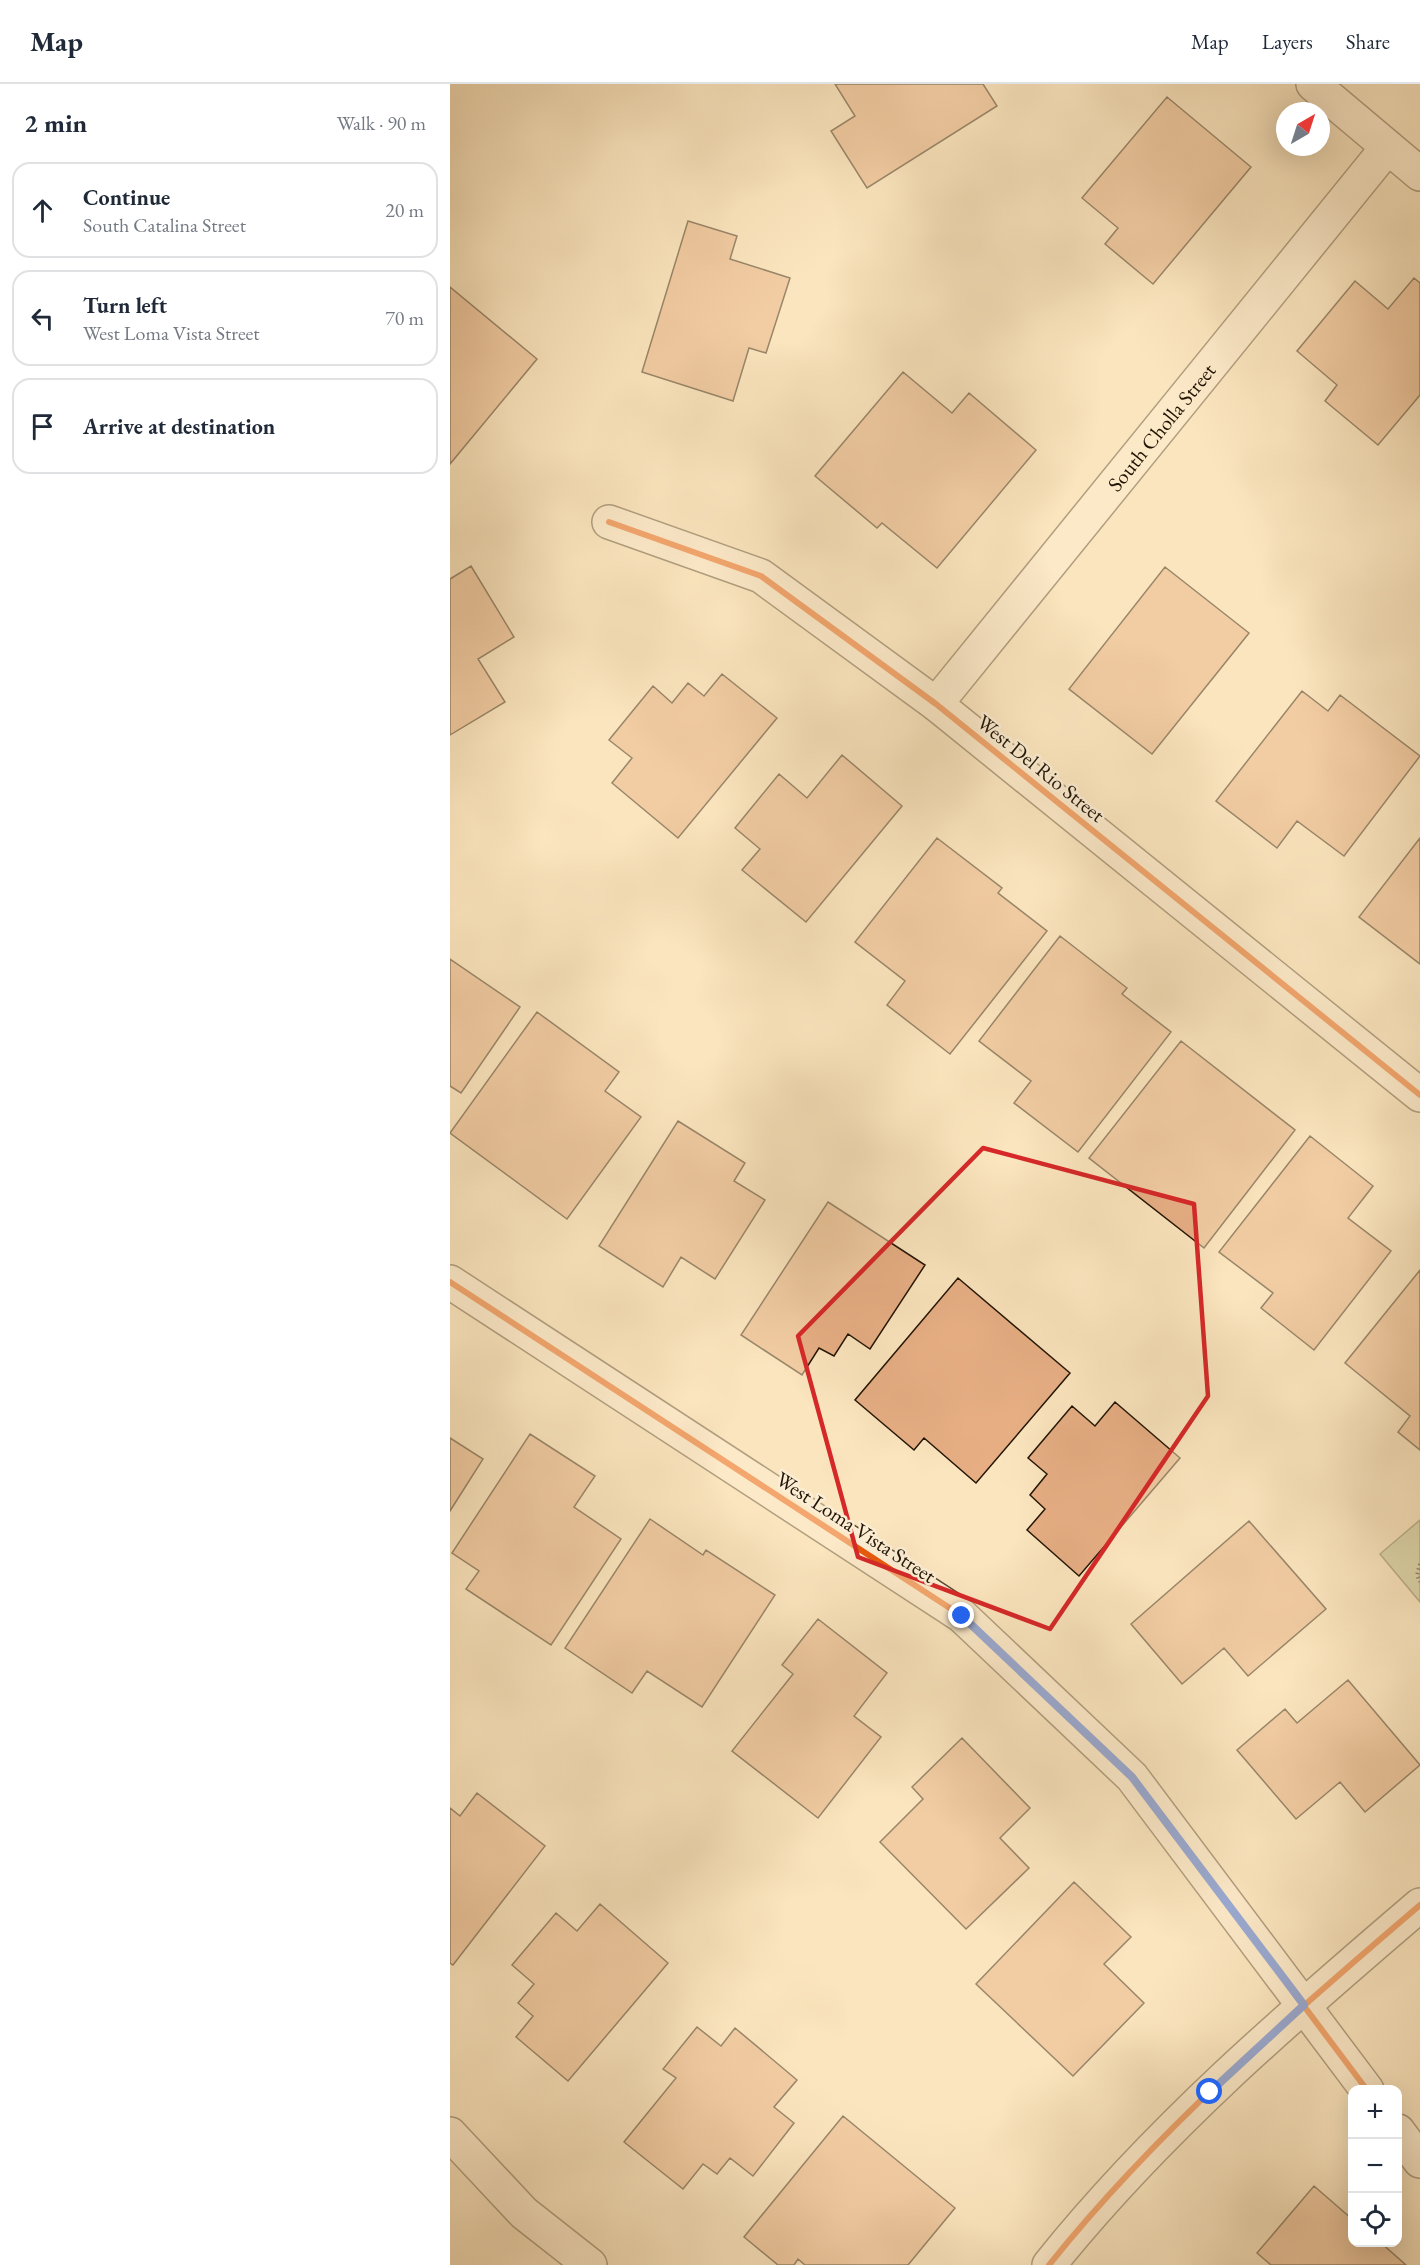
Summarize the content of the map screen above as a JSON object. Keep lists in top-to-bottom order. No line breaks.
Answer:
{"streets":{"street":["South Cholla Street","West Del Rio Street","West Loma Vista Street"]},"crossings":[["South Cholla Street","West Del Rio Street"]],"north":"top right","page":{"header":"Map","nav":["Map","Layers","Share"],"heading":["2 min","Walk · 90 m"],"list":[["Continue","South Catalina Street","20 m"],["Turn left","West Loma Vista Street","70 m"],"Arrive at destination"],"map_buttons":["+","−"]}}
